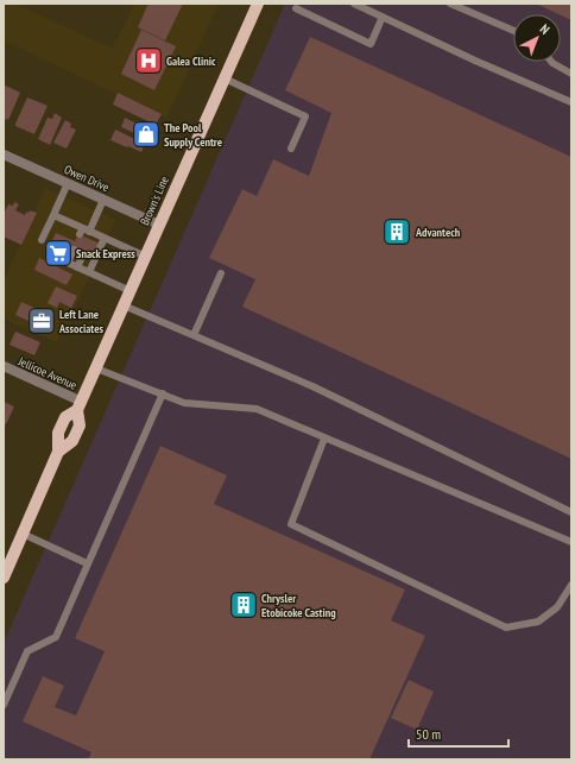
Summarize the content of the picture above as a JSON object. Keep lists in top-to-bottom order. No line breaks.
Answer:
{"streets":{"main road":["Brown's Line"],"street":["Owen Drive","Jellicoe Avenue"]},"crossings":[["Owen Drive","Brown's Line"],["Brown's Line","Jellicoe Avenue"]],"places":{"hospital":["Galea Clinic"],"shop":["The Pool Supply Centre"],"building":["Advantech","Chrysler Etobicoke Casting"],"supermarket":["Snack Express"],"office":["Left Lane Associates"]},"scale_bar":"50 m","north":"top right"}
